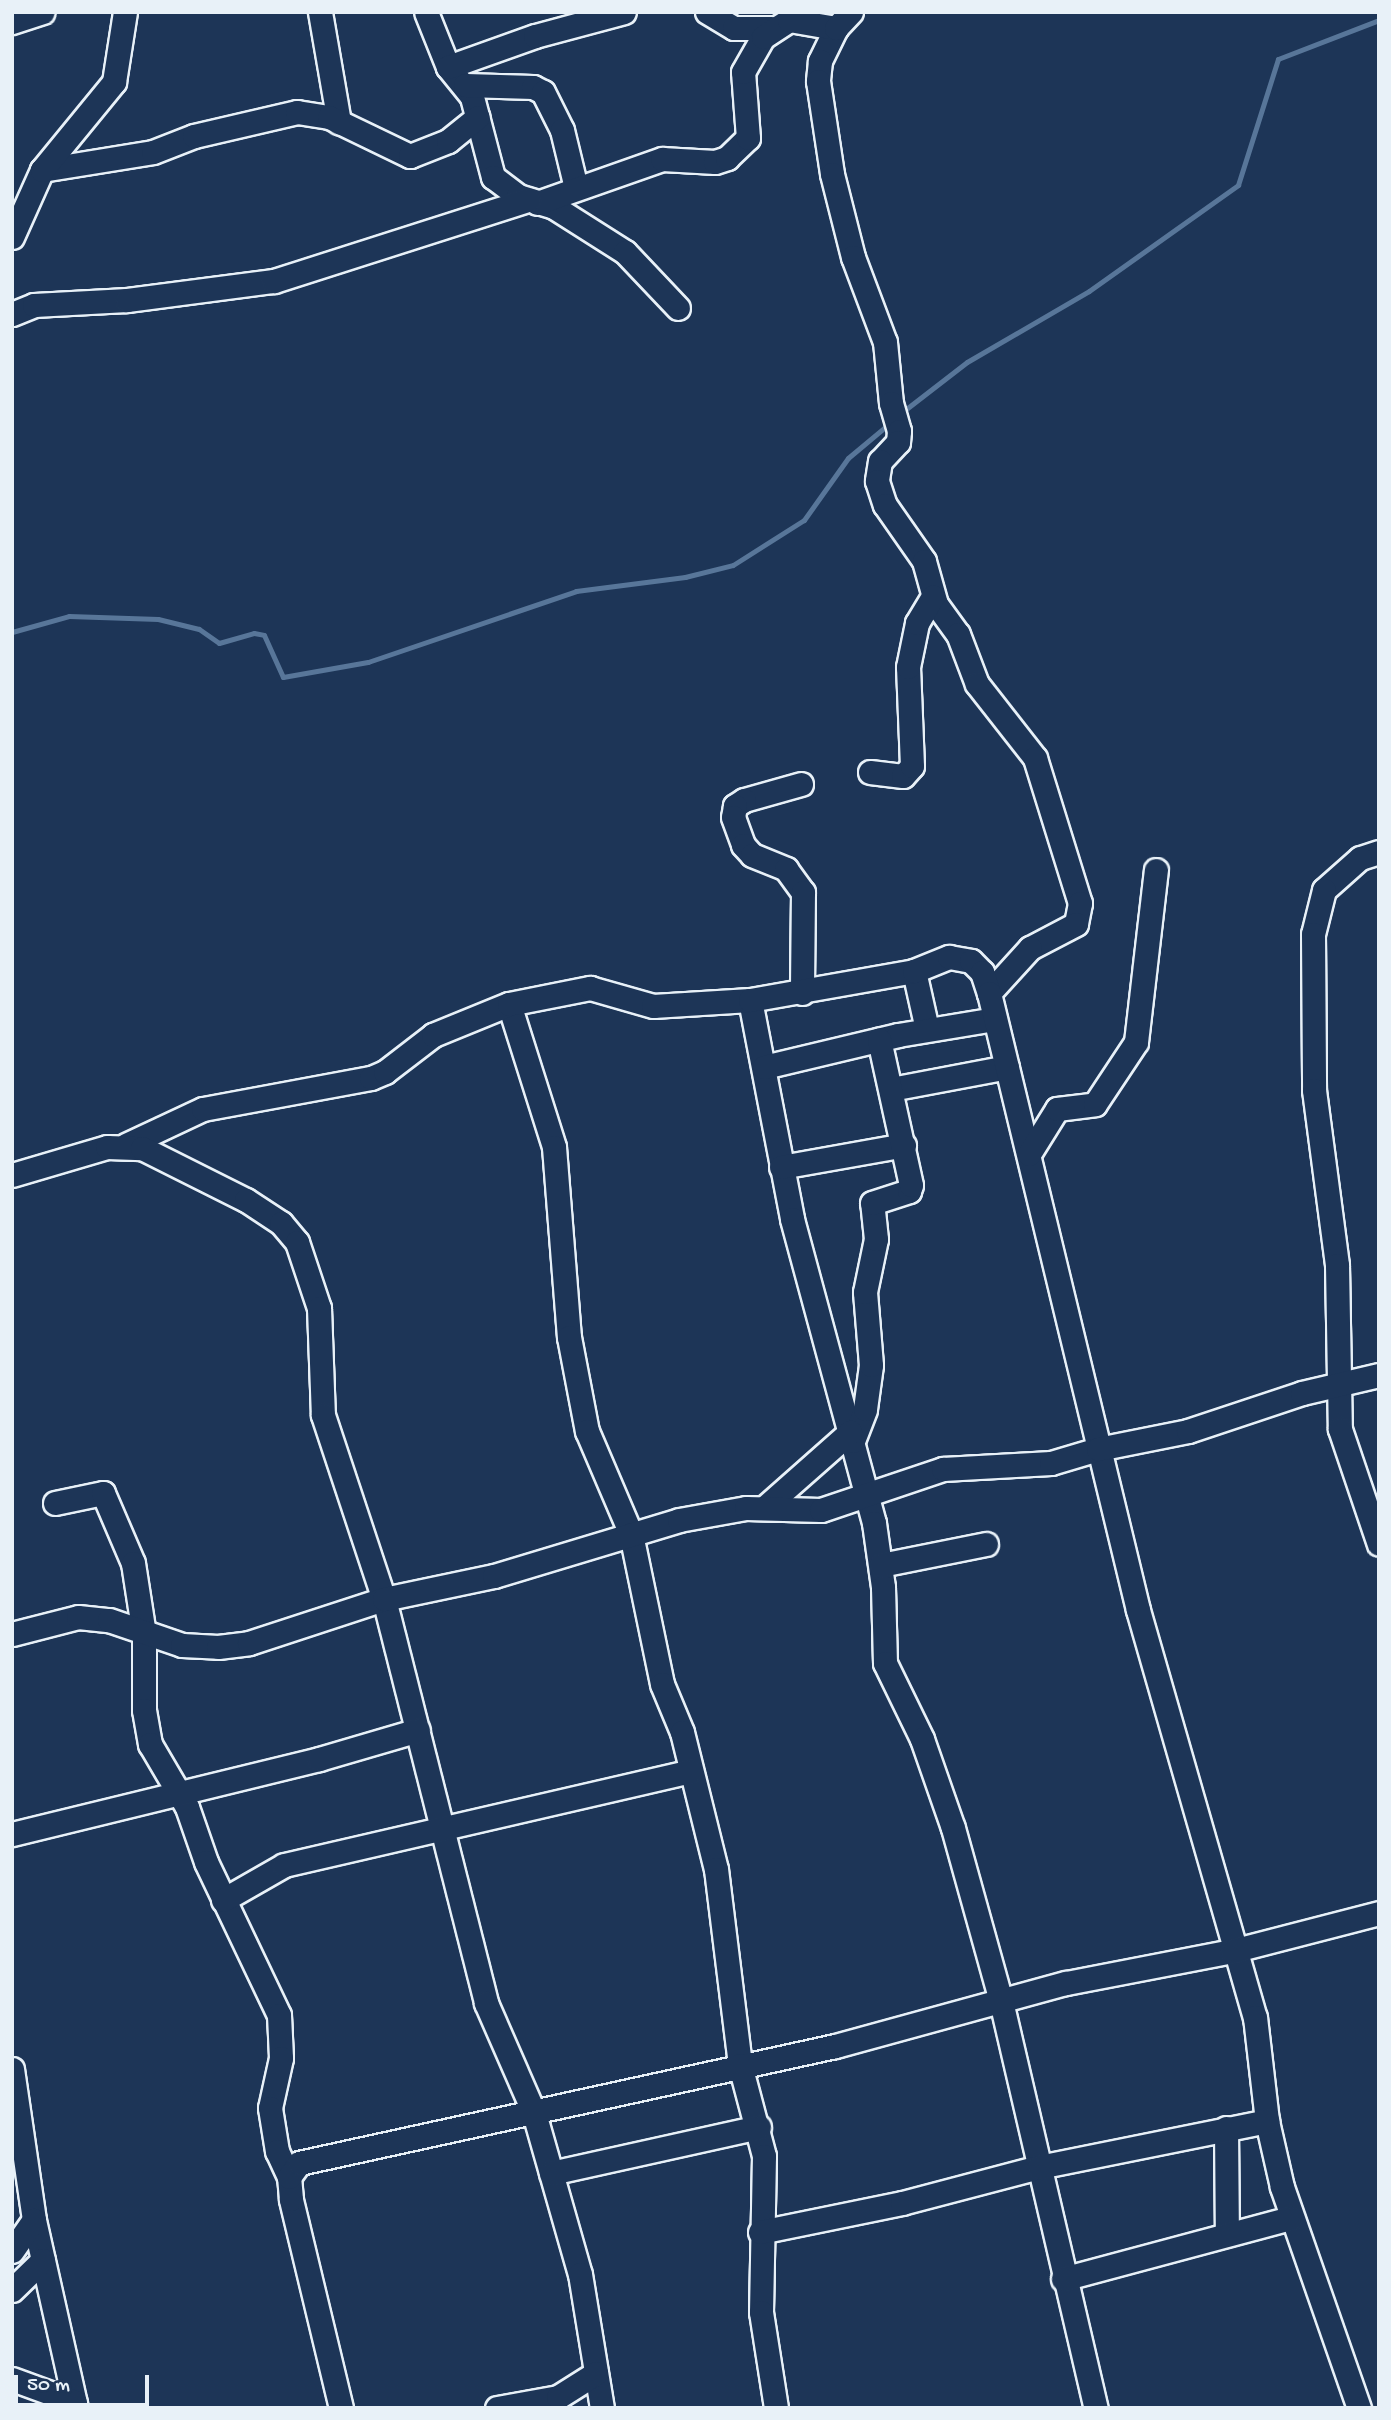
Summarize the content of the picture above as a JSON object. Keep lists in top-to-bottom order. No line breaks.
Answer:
{"scale_bar":"50 m"}
